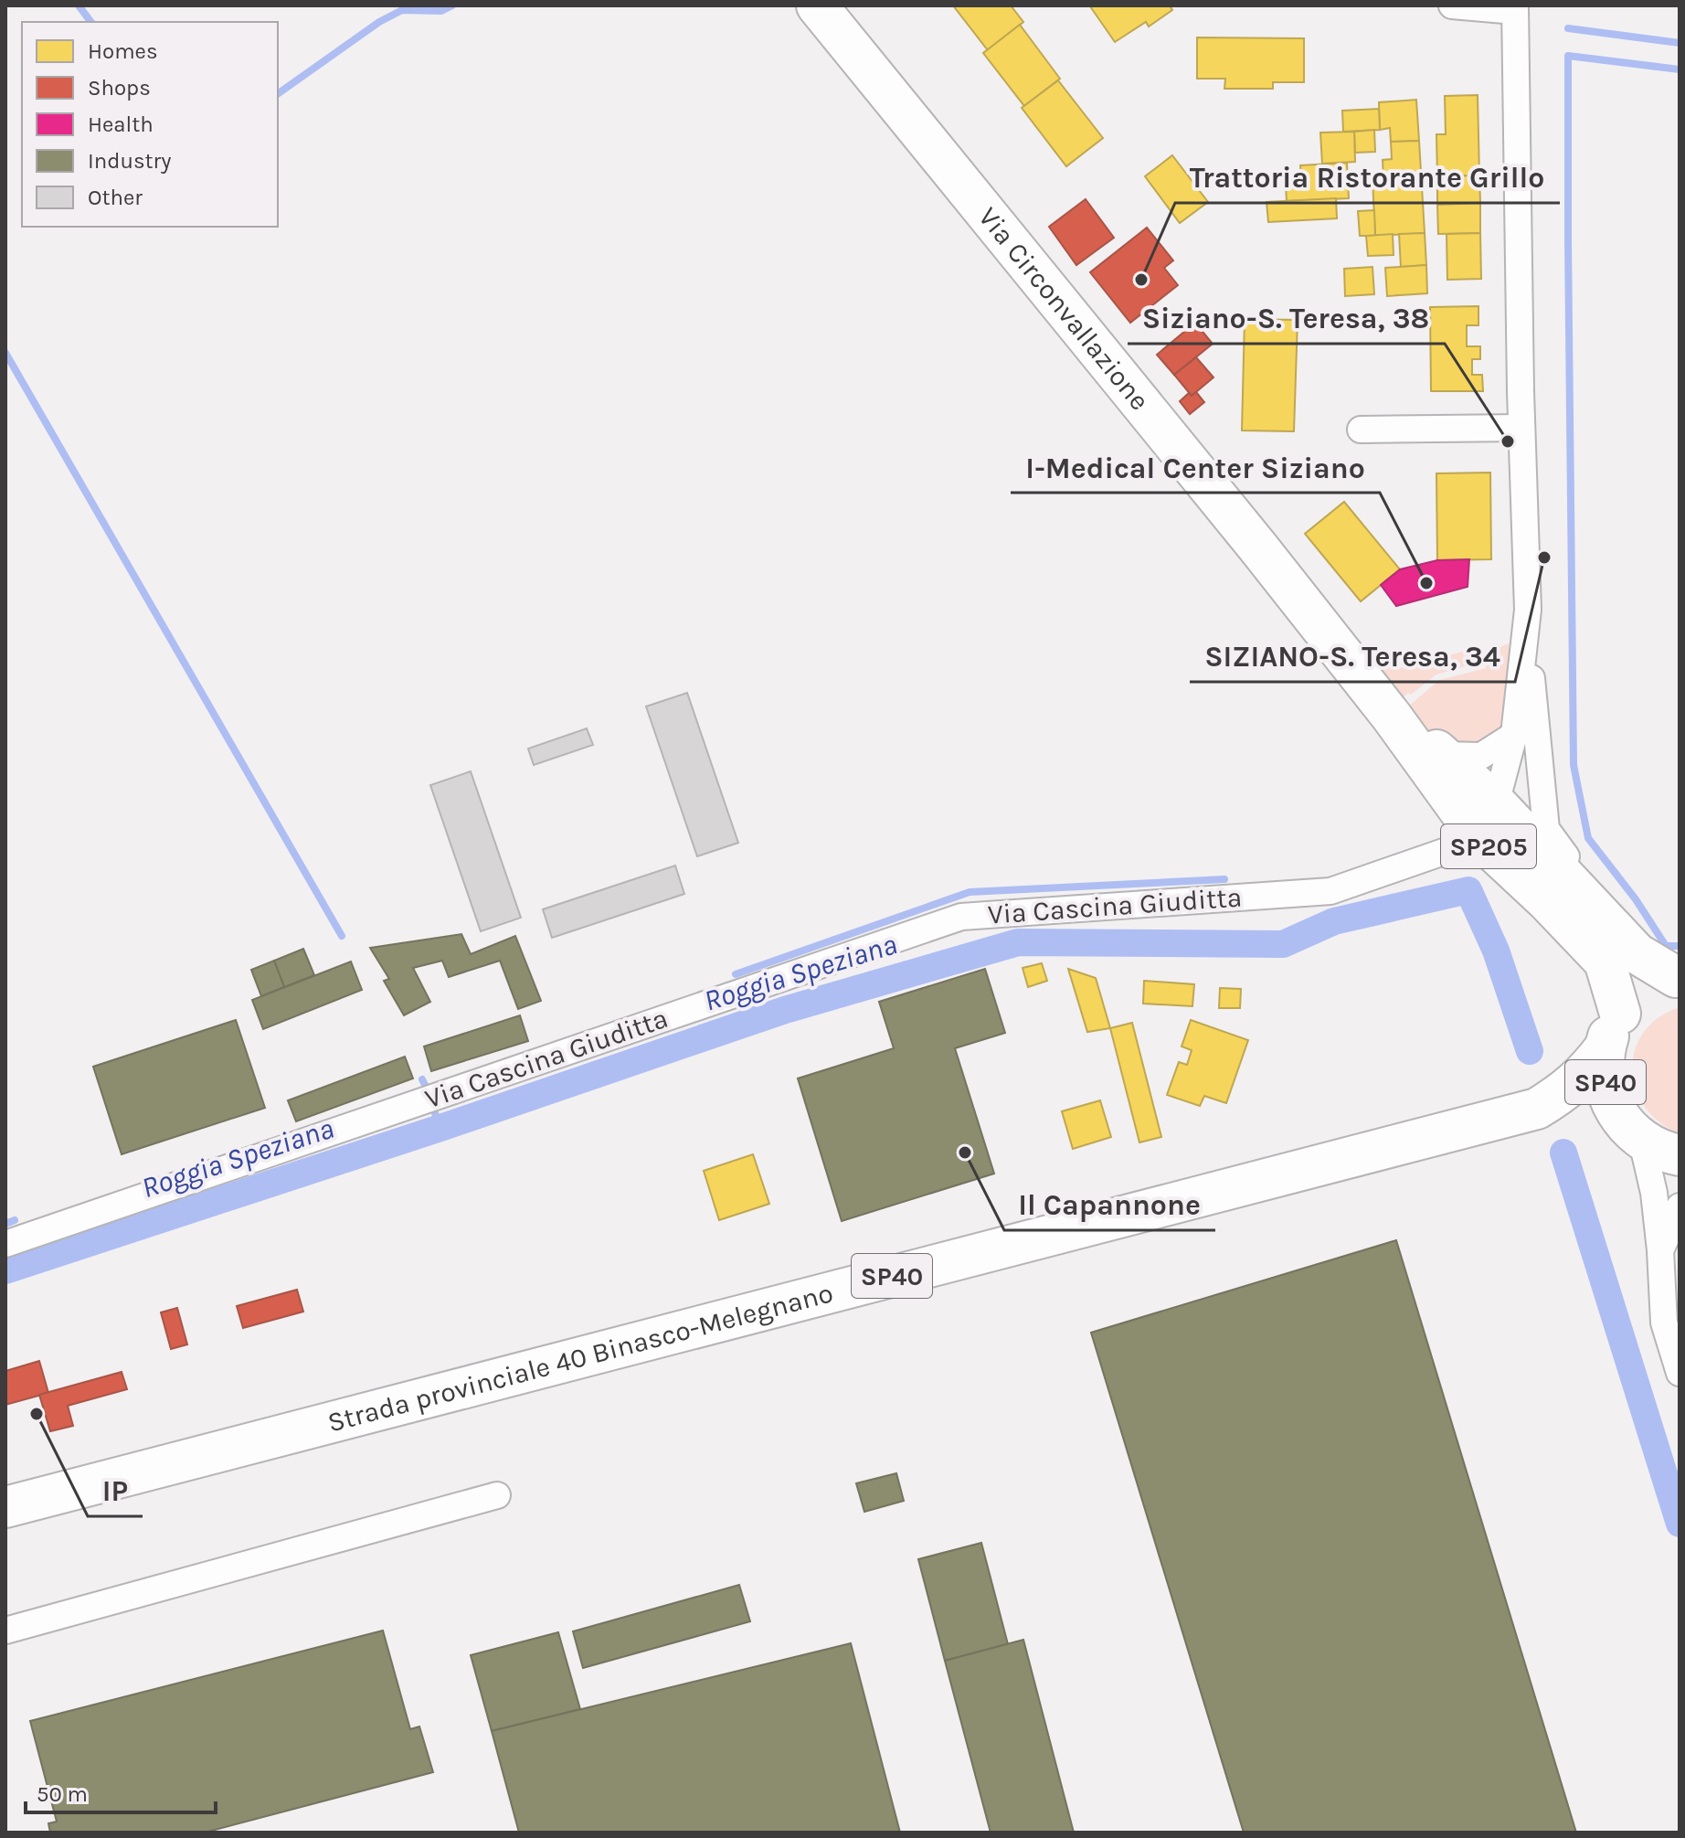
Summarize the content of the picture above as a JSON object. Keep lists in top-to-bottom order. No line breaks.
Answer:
{"streets":{"main road":["Via Circonvallazione","SP205","SP40","Strada provinciale 40 Binasco-Melegnano"],"street":["Via Cascina Giuditta"]},"crossings":[["Via Circonvallazione","SP205"],["SP205","Via Cascina Giuditta"],["SP205","SP40"],["SP205","Strada provinciale 40 Binasco-Melegnano"],["SP40","Strada provinciale 40 Binasco-Melegnano"]],"water":["Roggia Speziana"],"places":["Trattoria Ristorante Grillo","Siziano-S. Teresa, 38","SIZIANO-S. Teresa, 34","I-Medical Center Siziano","Il Capannone","IP"],"legend":["Homes","Shops","Health","Industry","Other"],"scale_bar":"50 m"}
